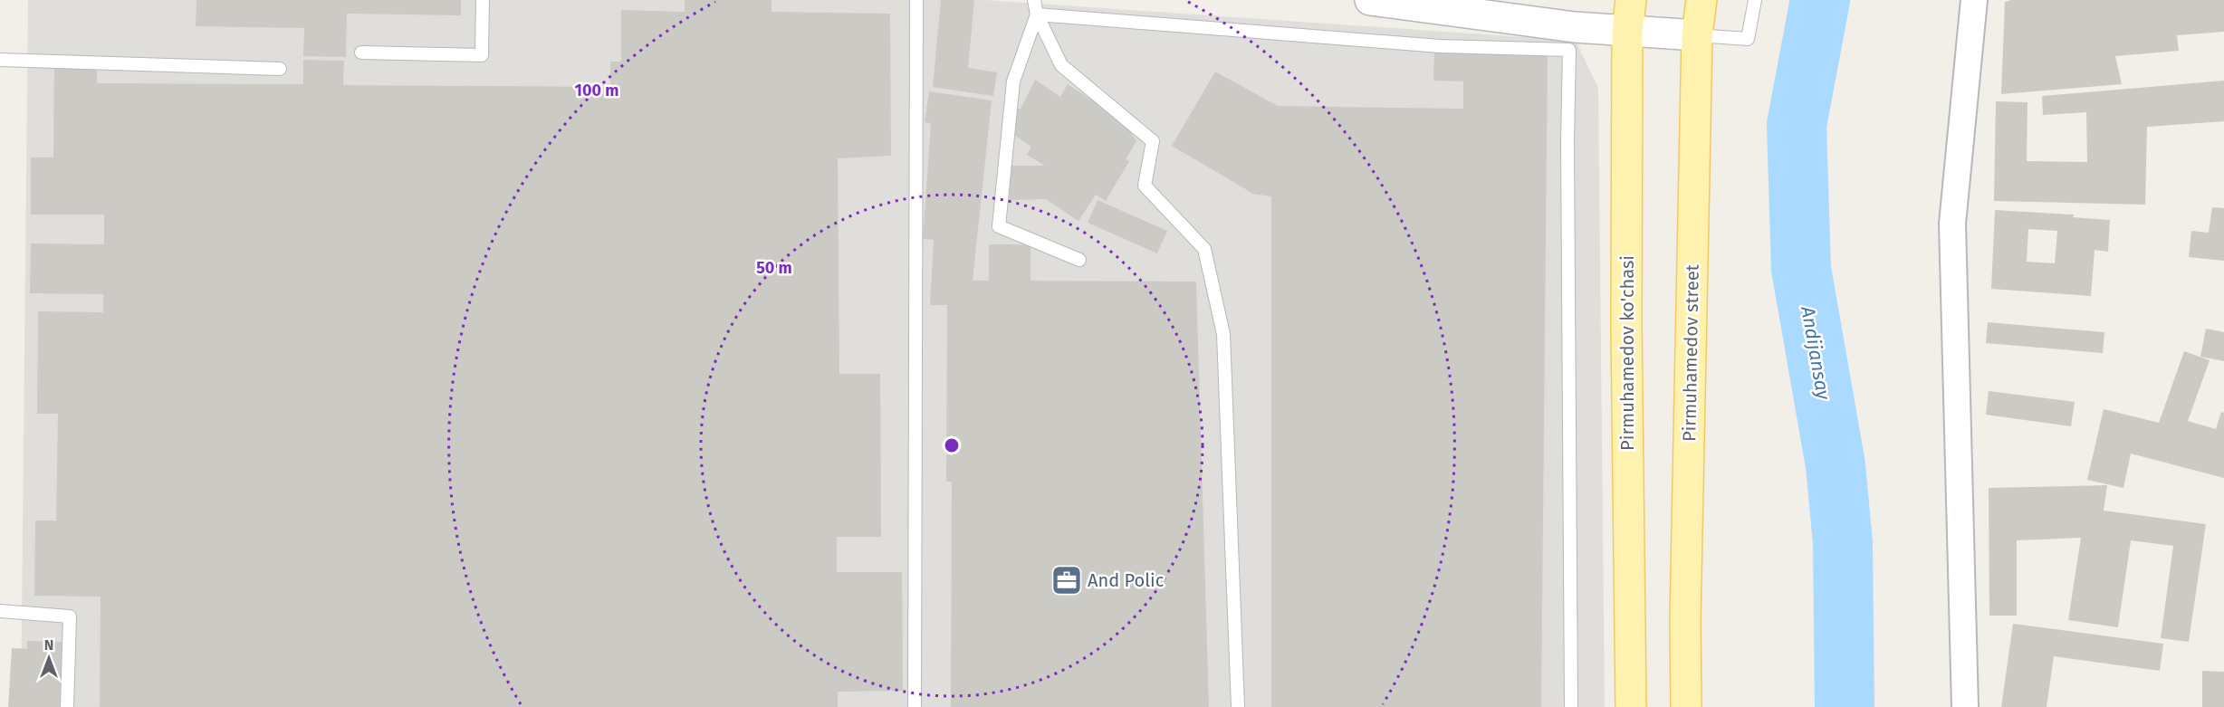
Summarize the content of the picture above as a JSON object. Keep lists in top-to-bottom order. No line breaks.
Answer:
{"streets":{"main road":["Pirmuhamedov ko'chasi","Pirmuhamedov street"]},"water":["Andijansay"],"places":{"office":["And Polic"]},"north":"top","rings":["100 m","50 m"]}
